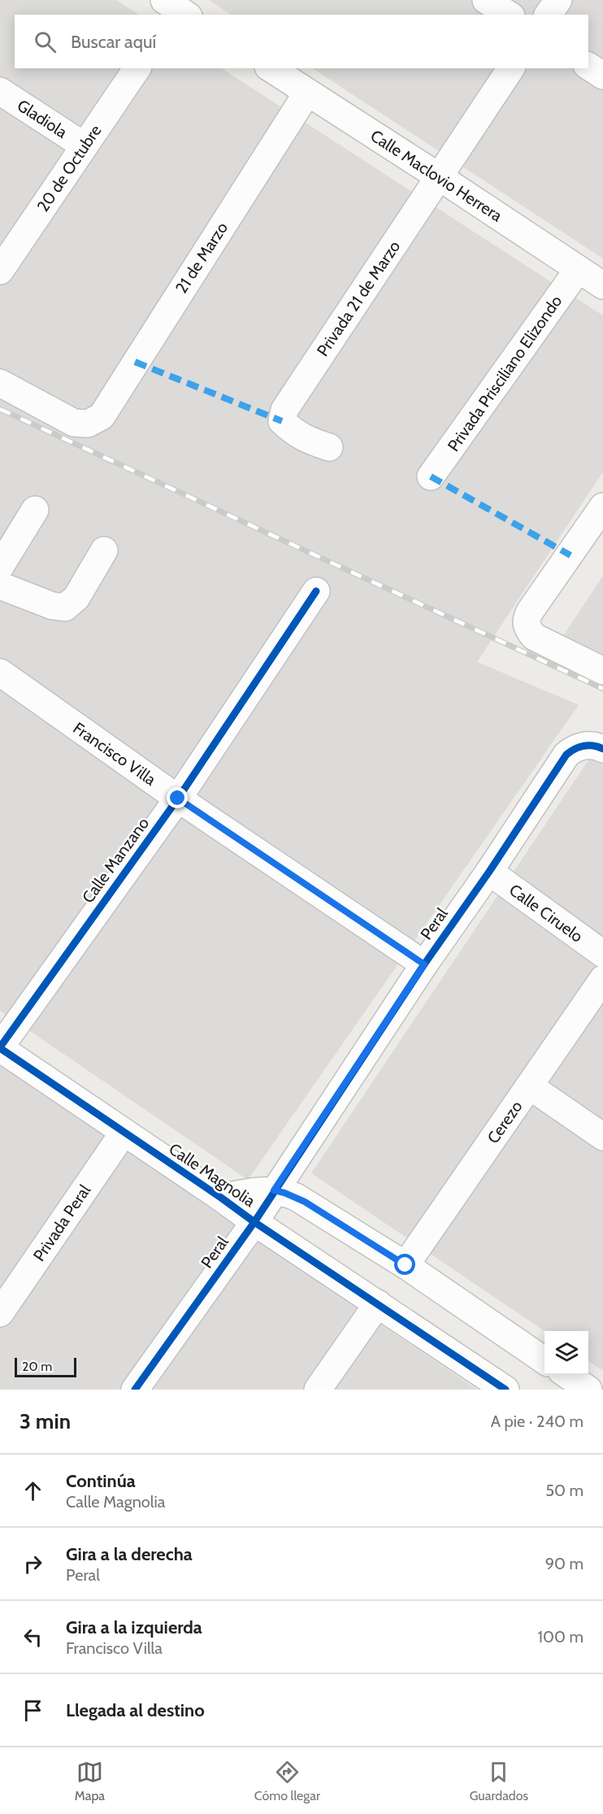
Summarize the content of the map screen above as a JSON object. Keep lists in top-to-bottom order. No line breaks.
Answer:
{"streets":{"street":["Gladiola","20 de Octubre","Calle Maclovio Herrera","21 de Marzo","Privada 21 de Marzo","Privada Prisciliano Elizondo","Francisco Villa","Calle Manzano","Calle Ciruelo","Peral","Cerezo","Calle Magnolia","Privada Peral"]},"crossings":[["Gladiola","20 de Octubre"],["Calle Maclovio Herrera","21 de Marzo"],["Calle Maclovio Herrera","Privada 21 de Marzo"],["Calle Maclovio Herrera","Privada Prisciliano Elizondo"],["Francisco Villa","Calle Manzano"],["Francisco Villa","Peral"],["Calle Manzano","Calle Magnolia"],["Calle Ciruelo","Peral"],["Peral","Calle Magnolia"],["Cerezo","Calle Magnolia"],["Calle Magnolia","Privada Peral"]],"scale_bar":"20 m","page":{"search":"Buscar aquí","scale":"20 m","heading":["3 min","A pie · 240 m"],"list":[["Continúa","Calle Magnolia","50 m"],["Gira a la derecha","Peral","90 m"],["Gira a la izquierda","Francisco Villa","100 m"],"Llegada al destino"],"nav":["Mapa","Cómo llegar","Guardados"]}}
